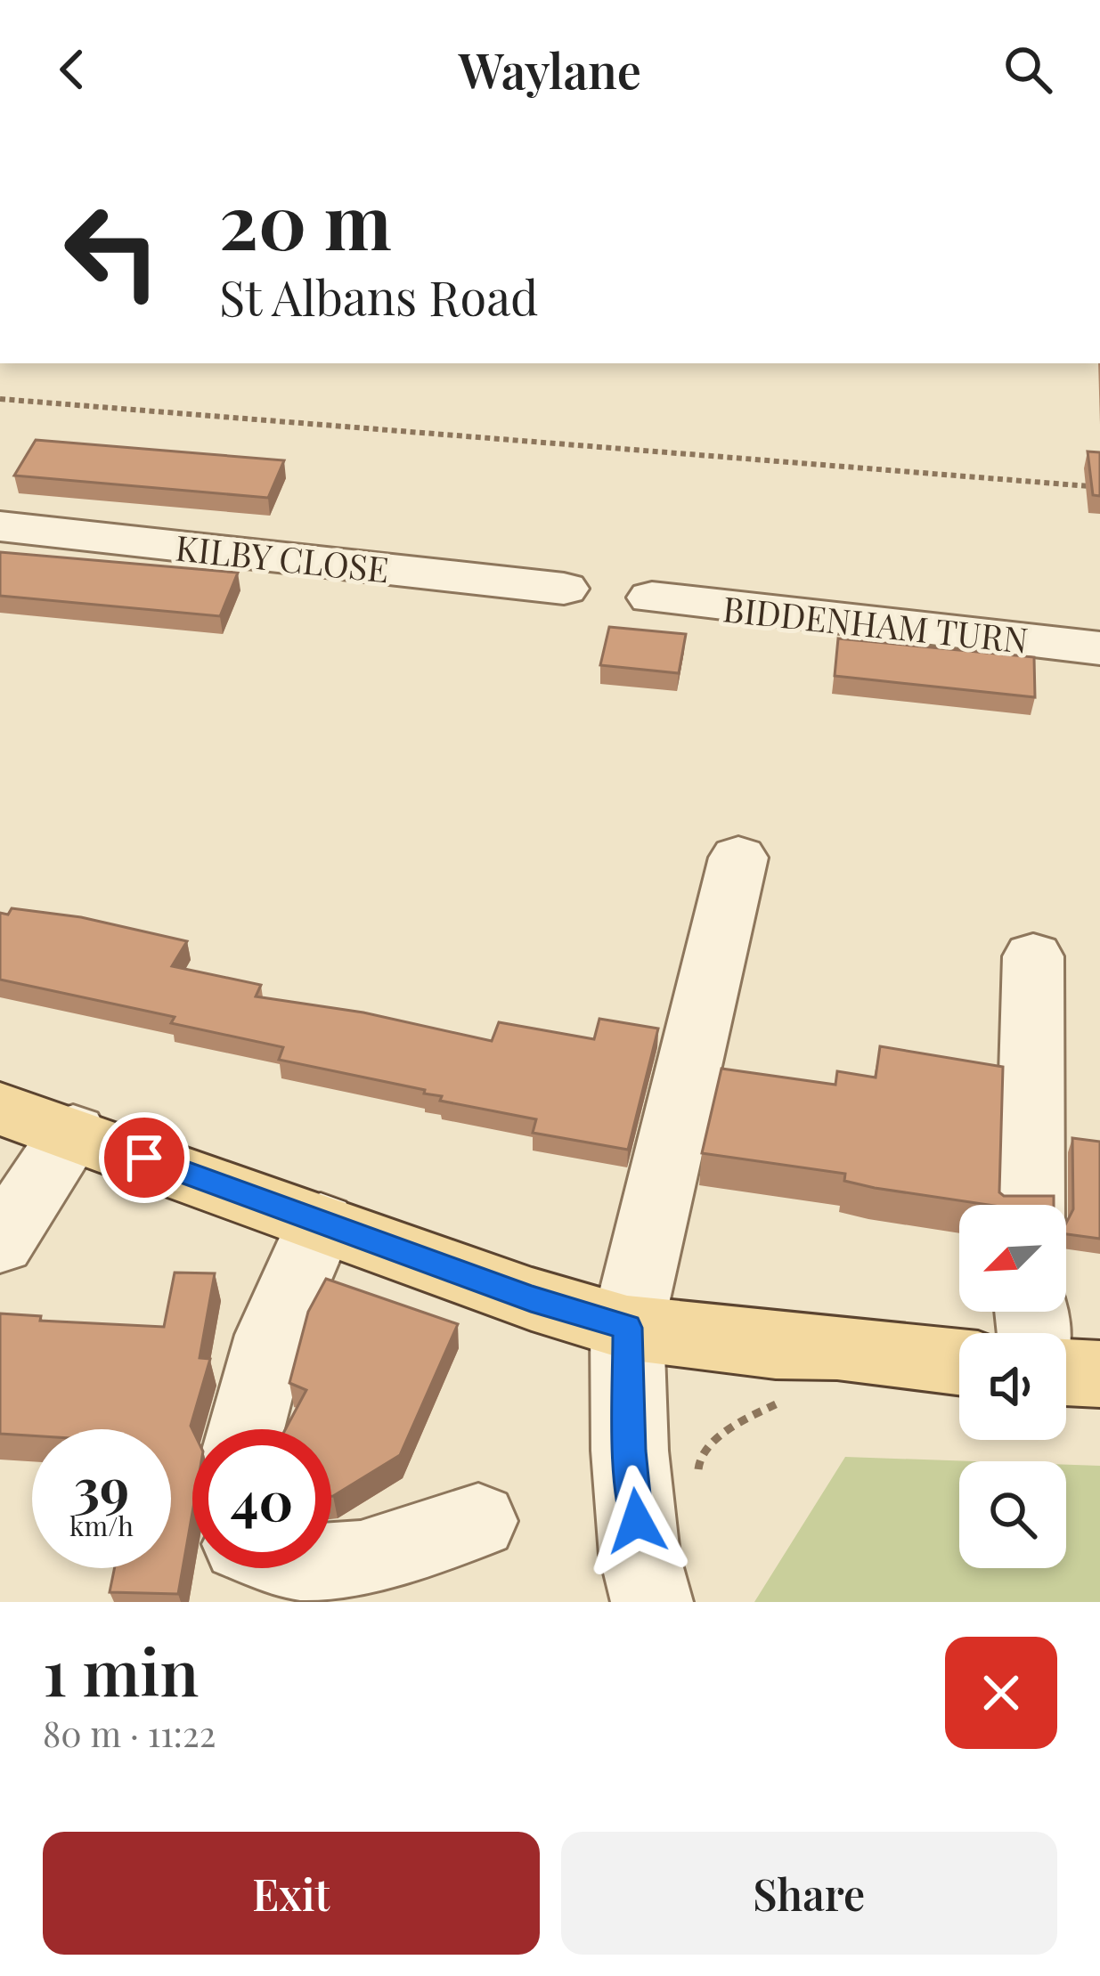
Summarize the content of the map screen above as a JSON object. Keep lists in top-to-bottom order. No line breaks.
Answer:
{"streets":{"street":["KILBY CLOSE","BIDDENHAM TURN"]},"north":"bottom left","page":{"header":"Waylane","turn":["20 m","St Albans Road"],"speed":"39 km/h","limit":"40","heading":["1 min","80 m · 11:22"],"buttons":["Exit","Share"]}}
